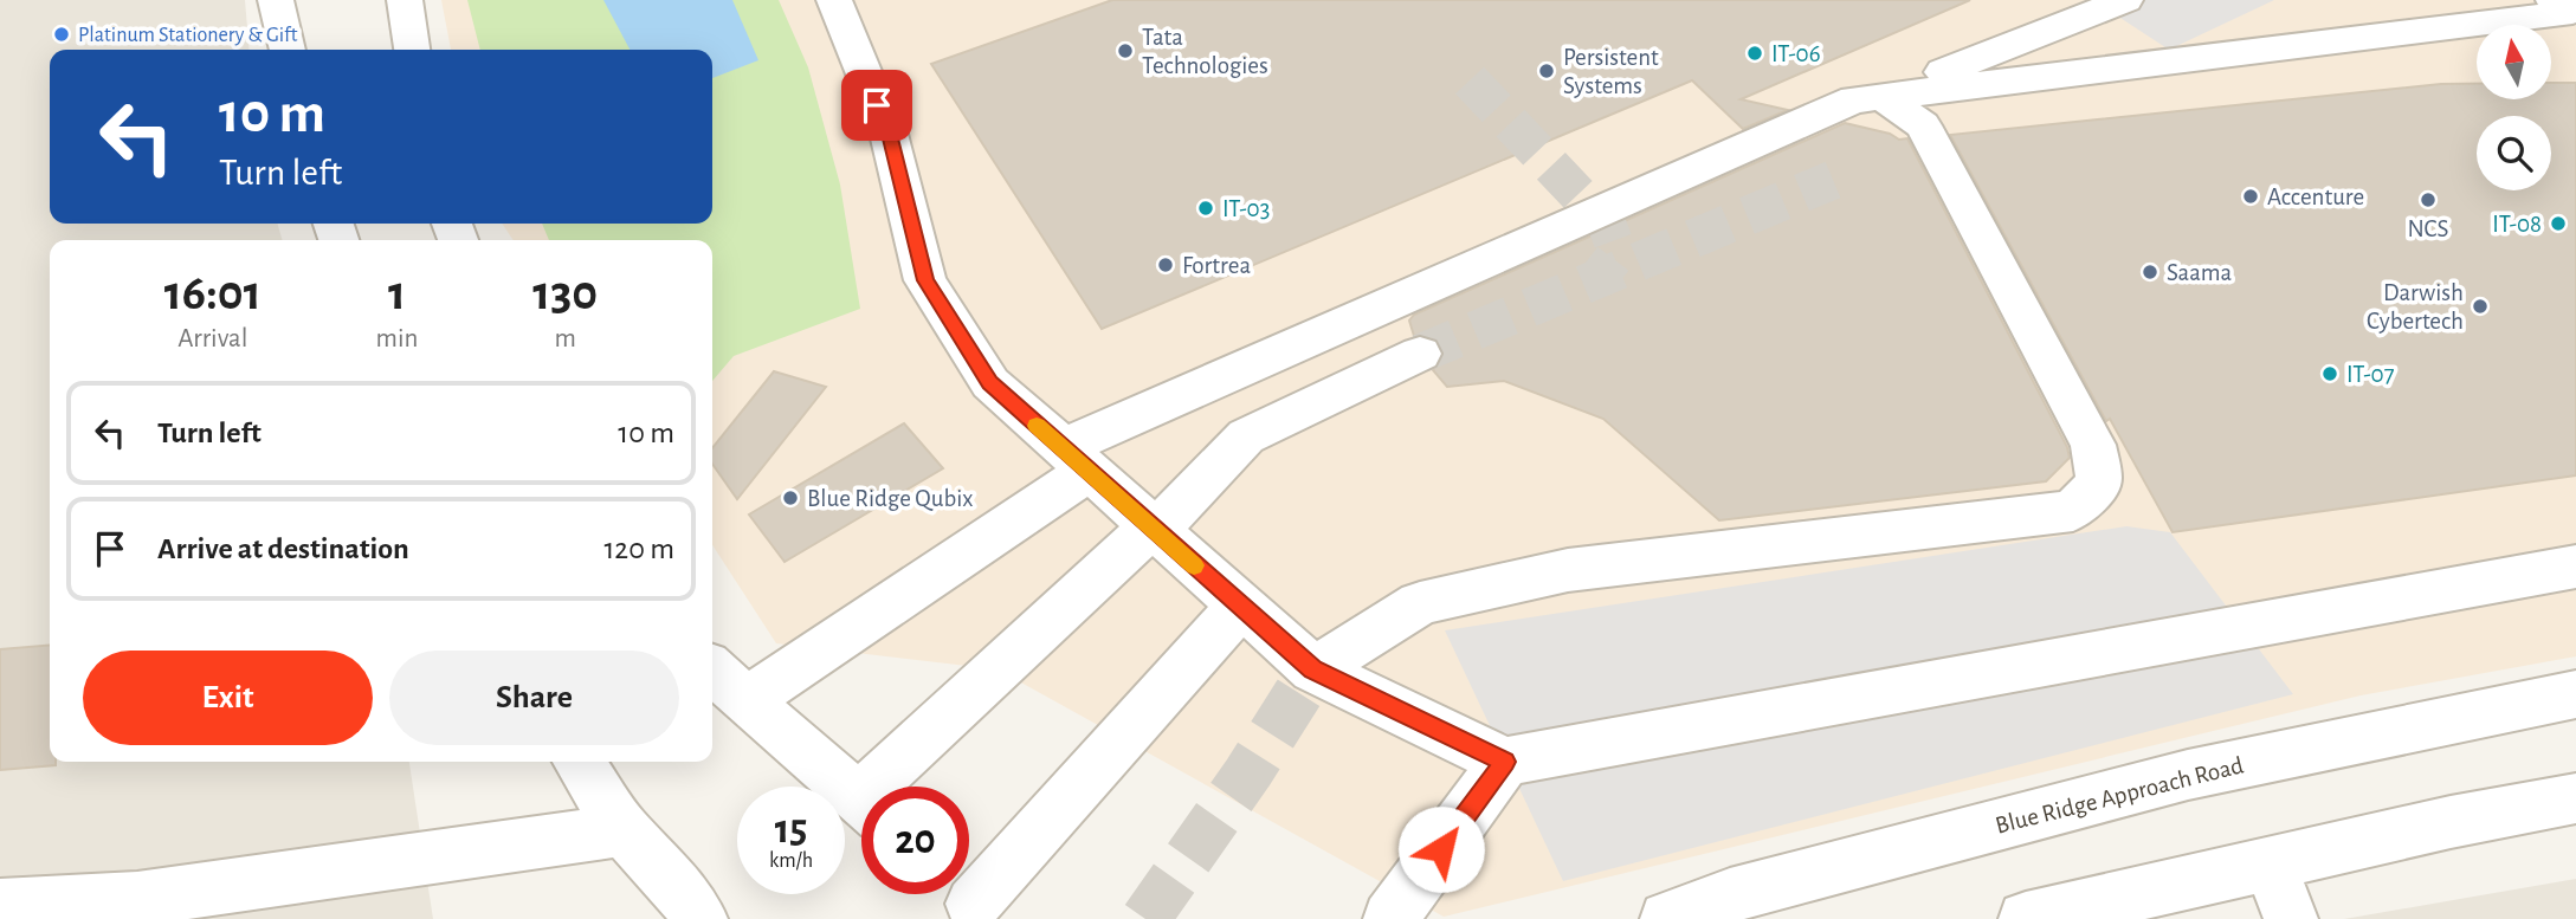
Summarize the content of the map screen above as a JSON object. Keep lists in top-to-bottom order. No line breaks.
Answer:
{"streets":{"street":["Blue Ridge Approach Road"]},"places":["Platinum Stationery & Gift","Tata Technologies","IT-06","Persistent Systems","Accenture","NCS","IT-03","IT-08","Fortrea","Saama","Darwish Cybertech","IT-07","Blue Ridge Qubix"],"north":"top","page":{"turn":["10 m","Turn left"],"eta":["16:01","Arrival","1","min","130","m"],"list":[{"name":"Turn left","value":"10 m"},{"name":"Arrive at destination","value":"120 m"}],"buttons":["Exit","Share"],"speed":"15 km/h","limit":"20"}}
